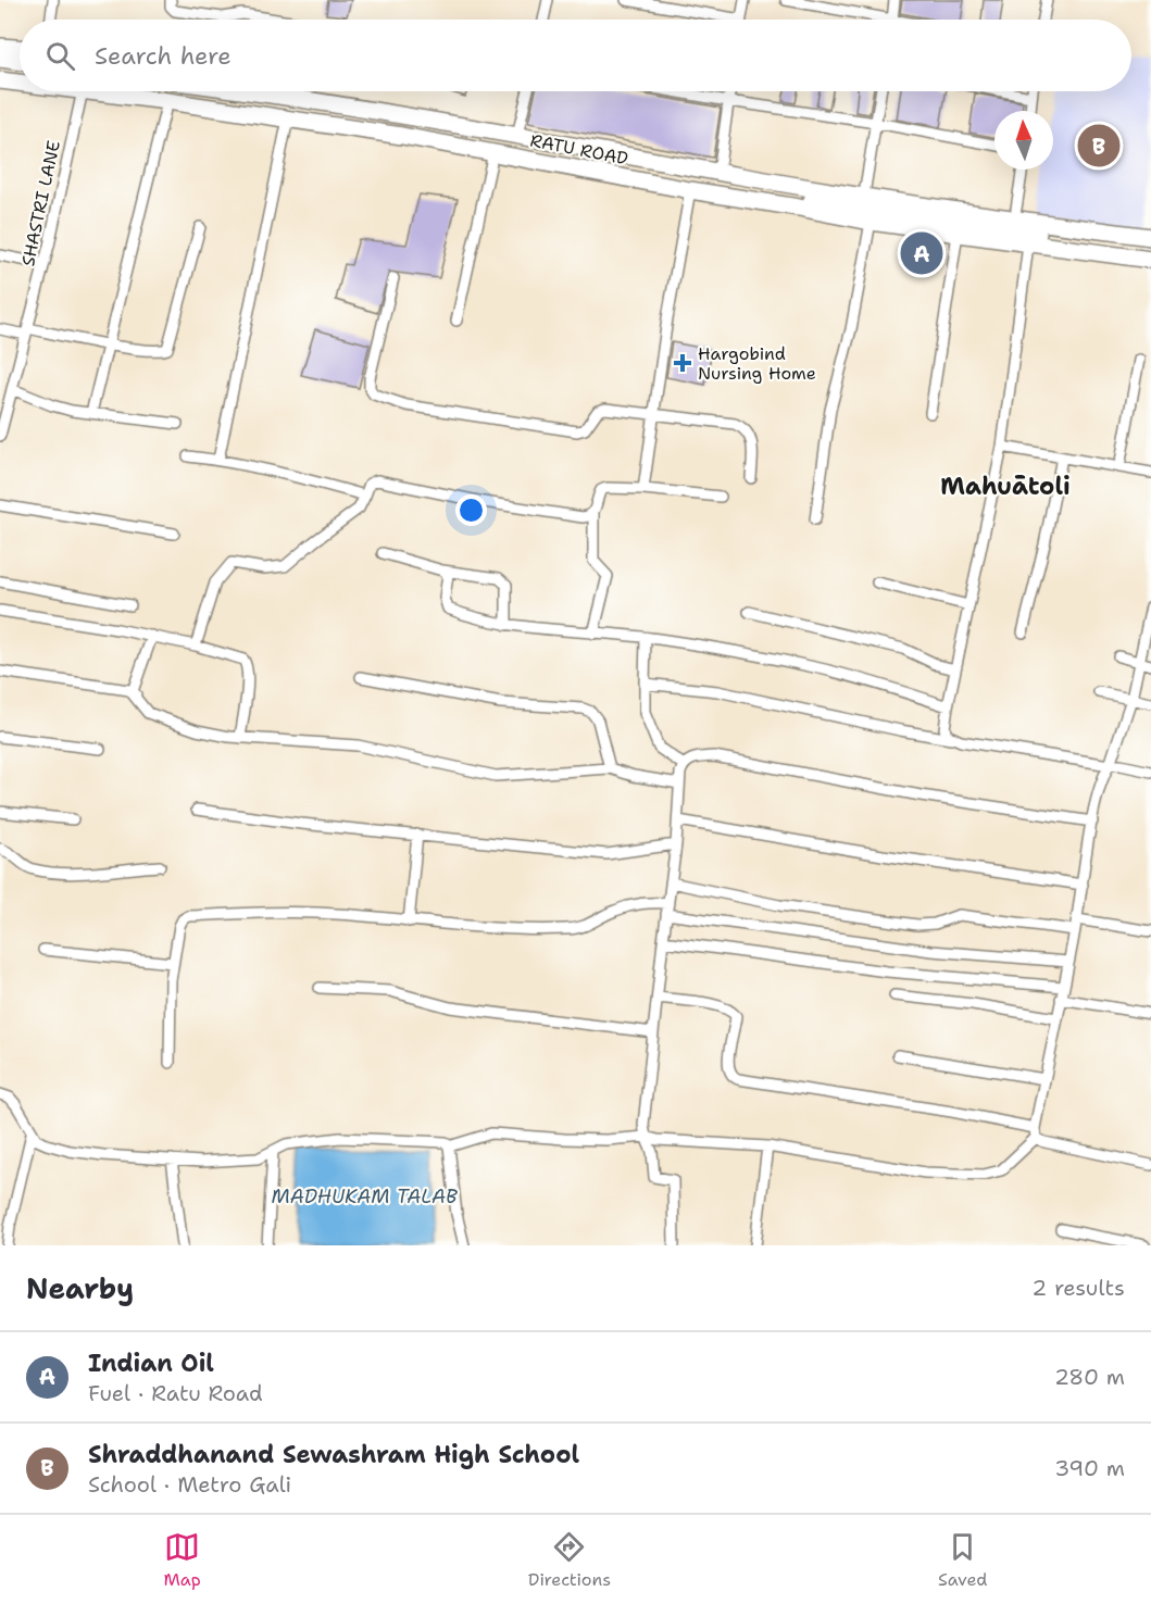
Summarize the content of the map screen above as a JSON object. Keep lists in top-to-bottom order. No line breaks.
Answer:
{"streets":{"main road":["RATU ROAD"],"street":["SHASTRI LANE"]},"districts":["Mahuātoli"],"water":["MADHUKAM TALAB"],"places":{"health":["Hargobind Nursing Home"]},"north":"top","page":{"search":"Search here","pins":["B","A"],"heading":["Nearby","2 results"],"list":[{"mark":"A","name":"Indian Oil","note":"Fuel · Ratu Road","value":"280 m"},{"mark":"B","name":"Shraddhanand Sewashram High School","note":"School · Metro Gali","value":"390 m"}],"nav":["Map","Directions","Saved"]}}
